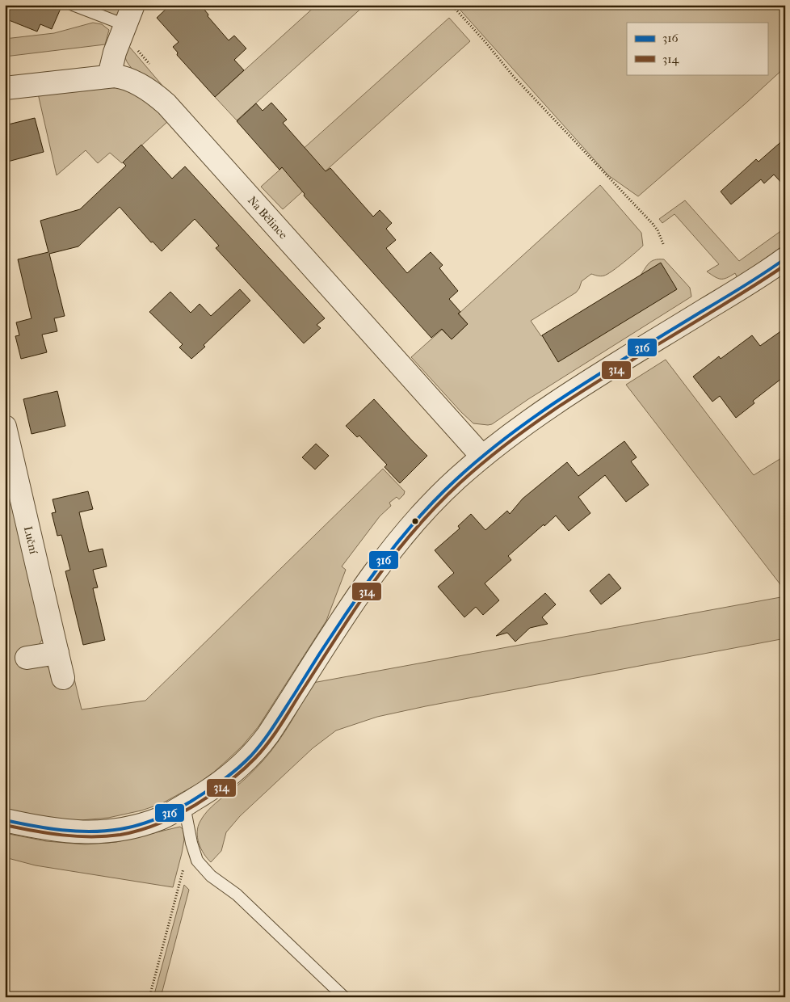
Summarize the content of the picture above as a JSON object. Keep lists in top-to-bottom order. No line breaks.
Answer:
{"streets":{"street":["Na Bělince","Luční"]},"lines":["transit line 316","transit line 314"],"legend":["316","314"]}
